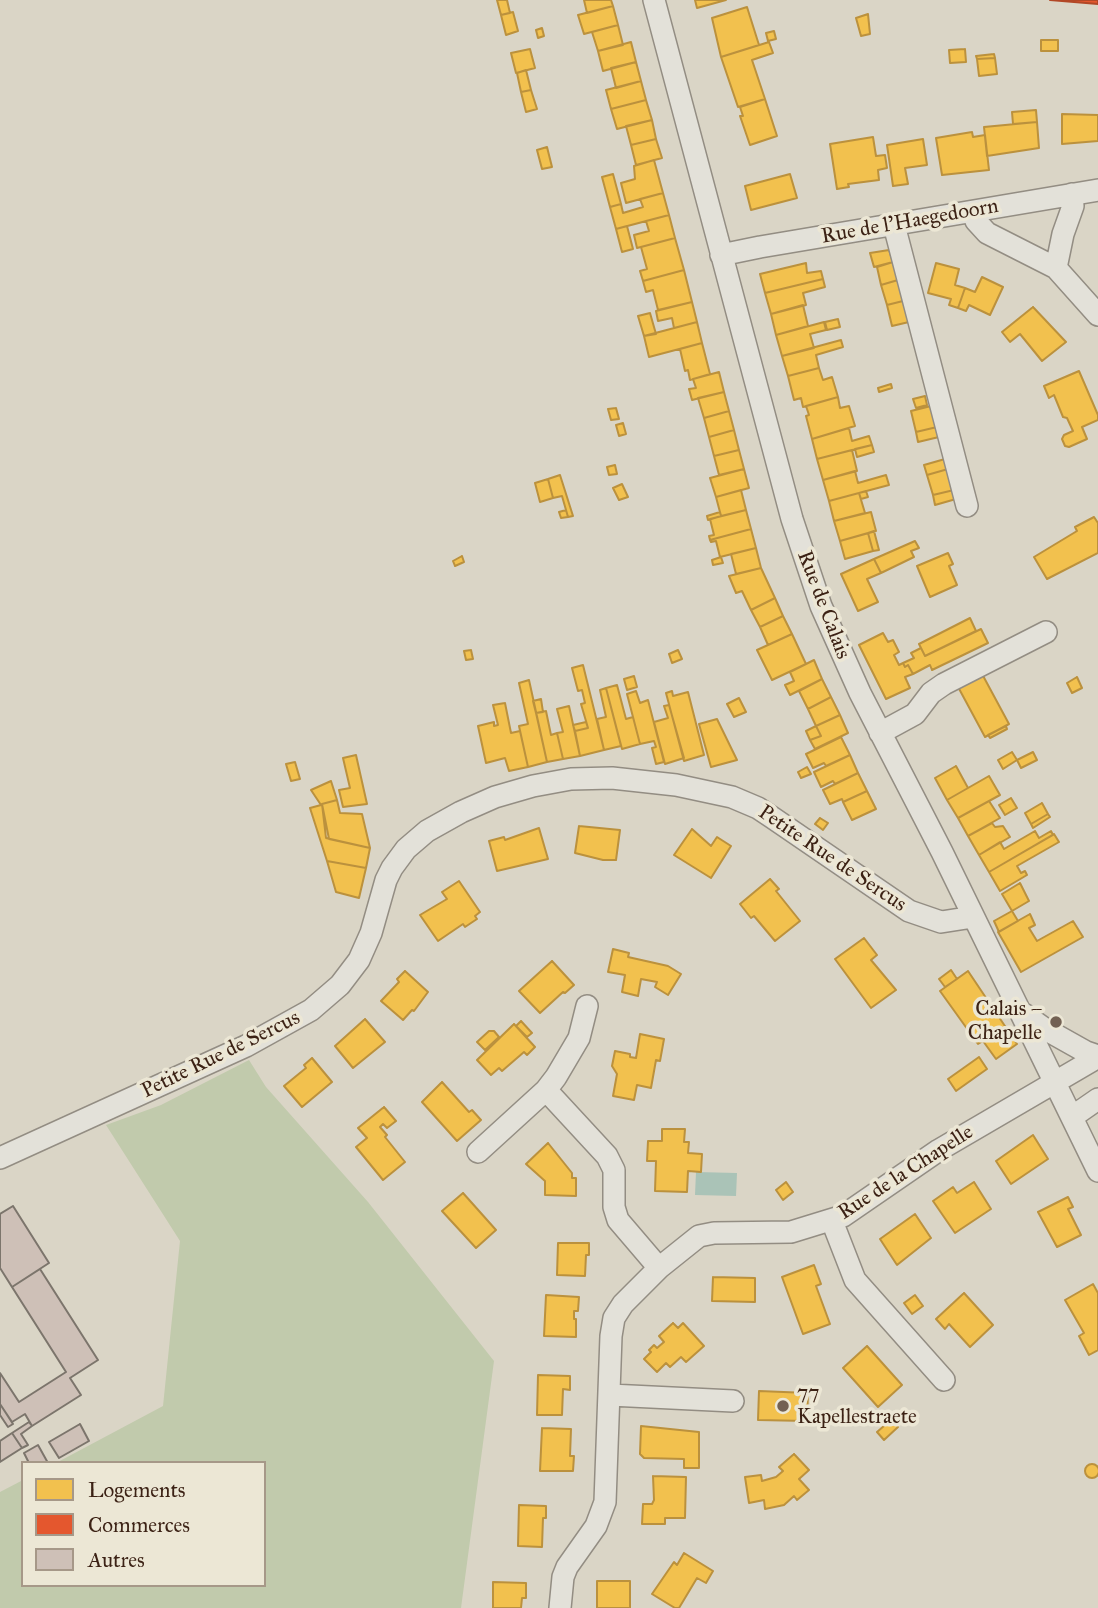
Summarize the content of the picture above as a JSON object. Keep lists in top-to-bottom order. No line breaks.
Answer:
{"streets":{"street":["Rue de l'Haegedoorn","Rue de Calais","Petite Rue de Sercus","Rue de la Chapelle"]},"crossings":[["Rue de l'Haegedoorn","Rue de Calais"],["Rue de Calais","Petite Rue de Sercus"],["Rue de Calais","Rue de la Chapelle"]],"places":["Calais – Chapelle","77 Kapellestraete"],"legend":["Logements","Commerces","Autres"]}
